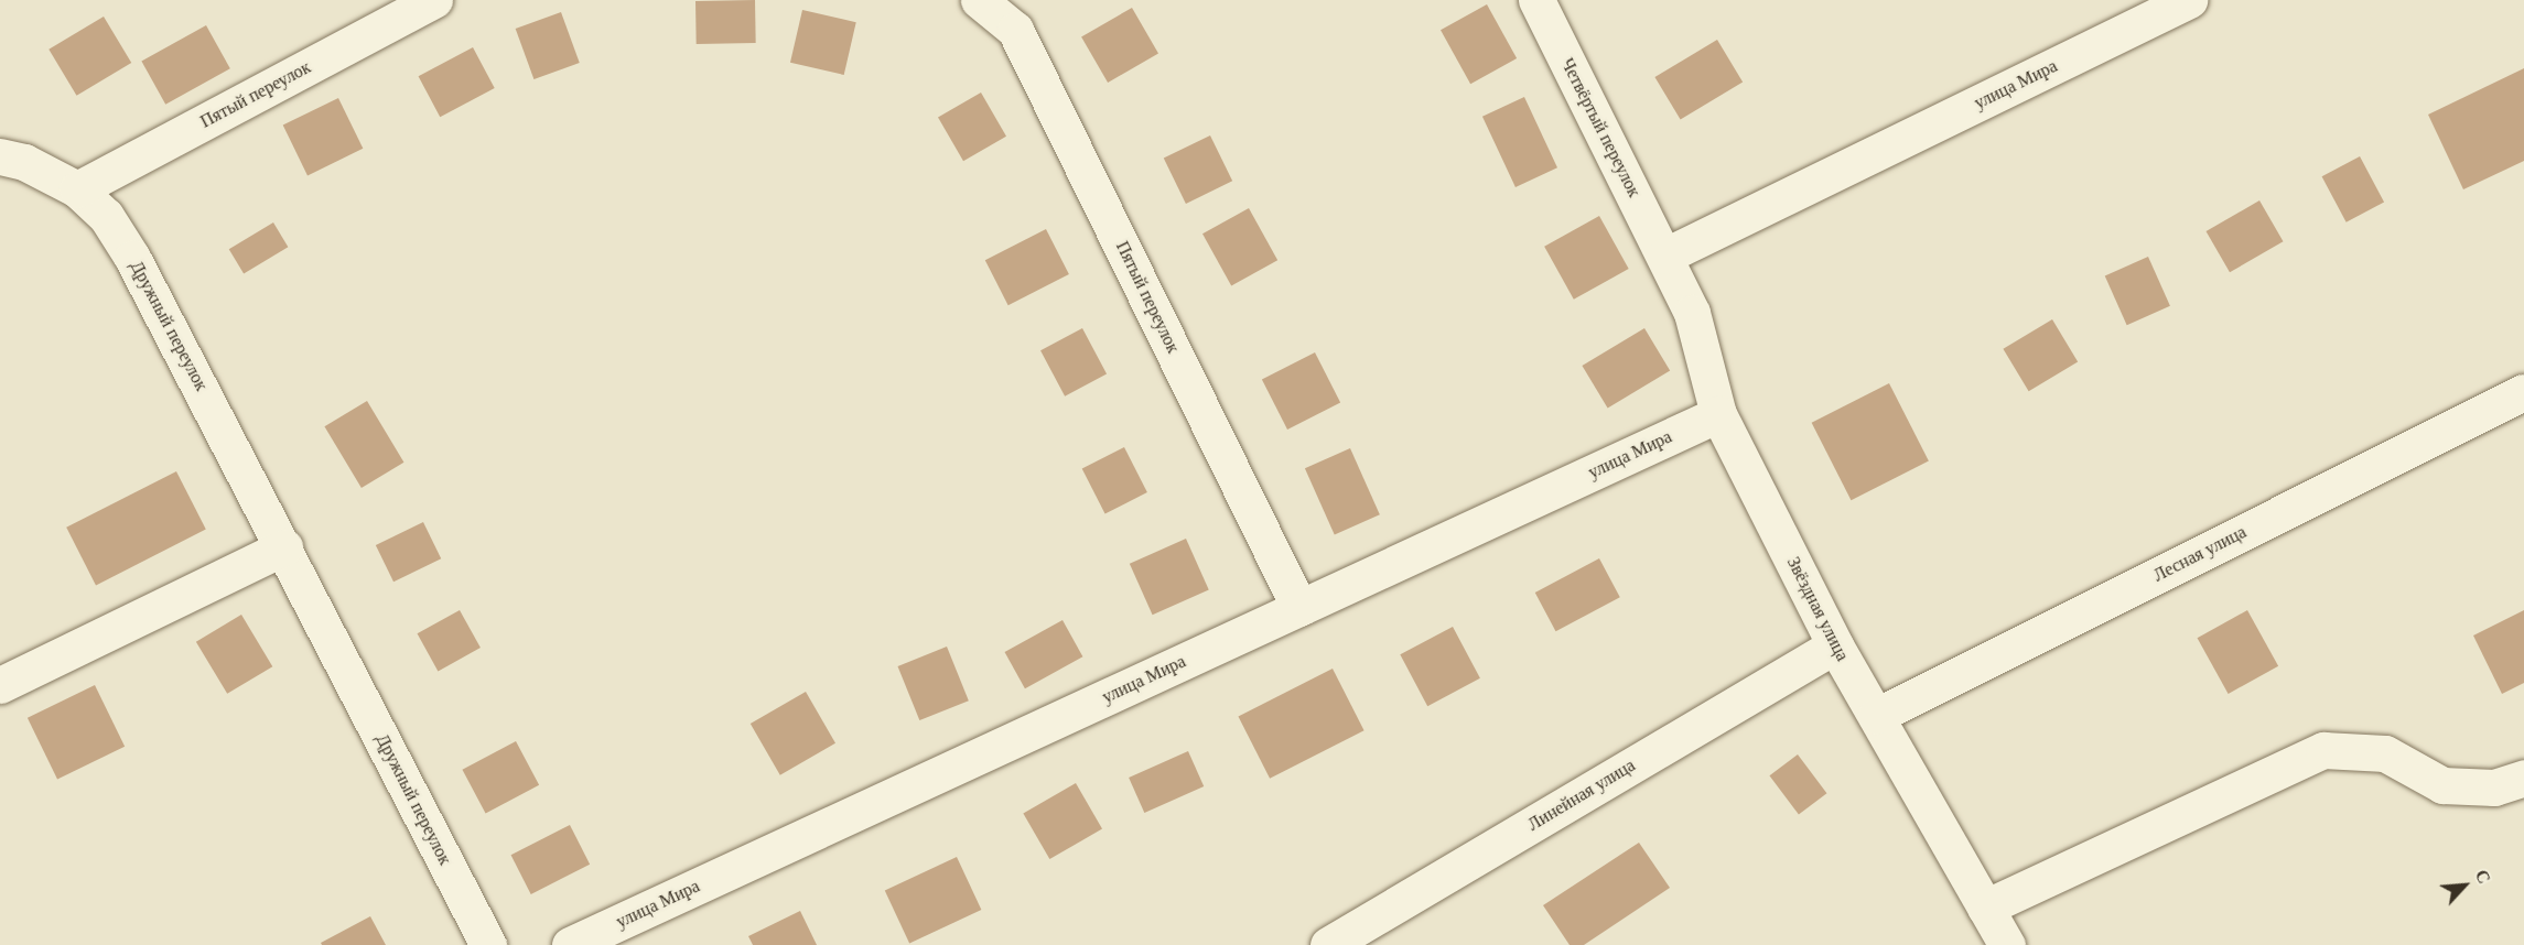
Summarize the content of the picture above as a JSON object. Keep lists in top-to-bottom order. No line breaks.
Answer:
{"streets":{"street":["улица Мира","Пятый переулок","Четвёртый переулок","Дружный переулок","Лесная улица","Звёздная улица","Линейная улица"]},"crossings":[["улица Мира","Пятый переулок"],["улица Мира","Четвёртый переулок"],["улица Мира","Звёздная улица"],["Пятый переулок","Дружный переулок"],["Четвёртый переулок","Звёздная улица"],["Лесная улица","Звёздная улица"],["Звёздная улица","Линейная улица"]],"north":"top right"}
